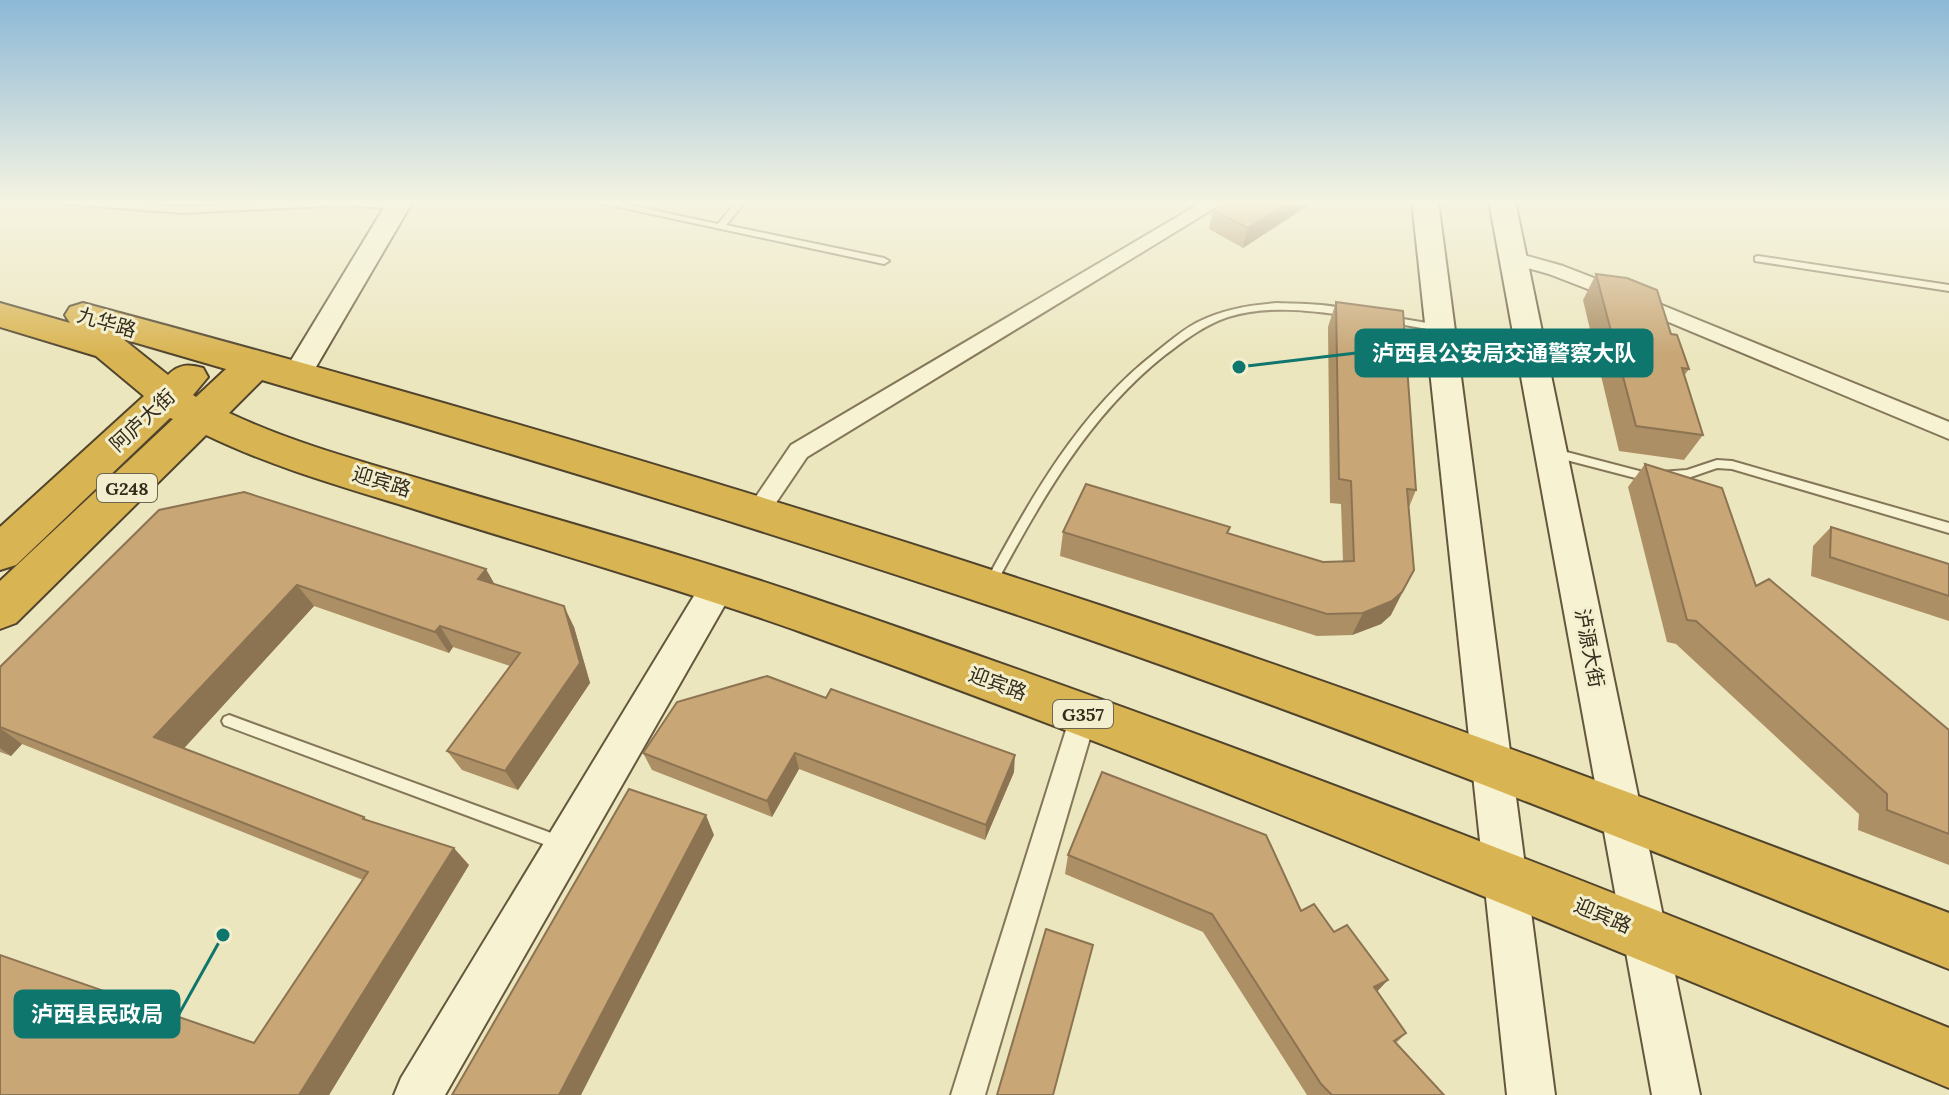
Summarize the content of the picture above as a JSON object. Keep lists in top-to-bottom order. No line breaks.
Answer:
{"streets":{"highway":["九华路","阿庐大街","迎宾路","G248","G357"],"main road":["泸源大街"]},"crossings":[["九华路","阿庐大街"],["九华路","迎宾路"],["九华路","G248"],["阿庐大街","迎宾路"],["阿庐大街","G248"],["迎宾路","G248"],["迎宾路","泸源大街"]],"places":["泸西县公安局交通警察大队","泸西县民政局"]}
